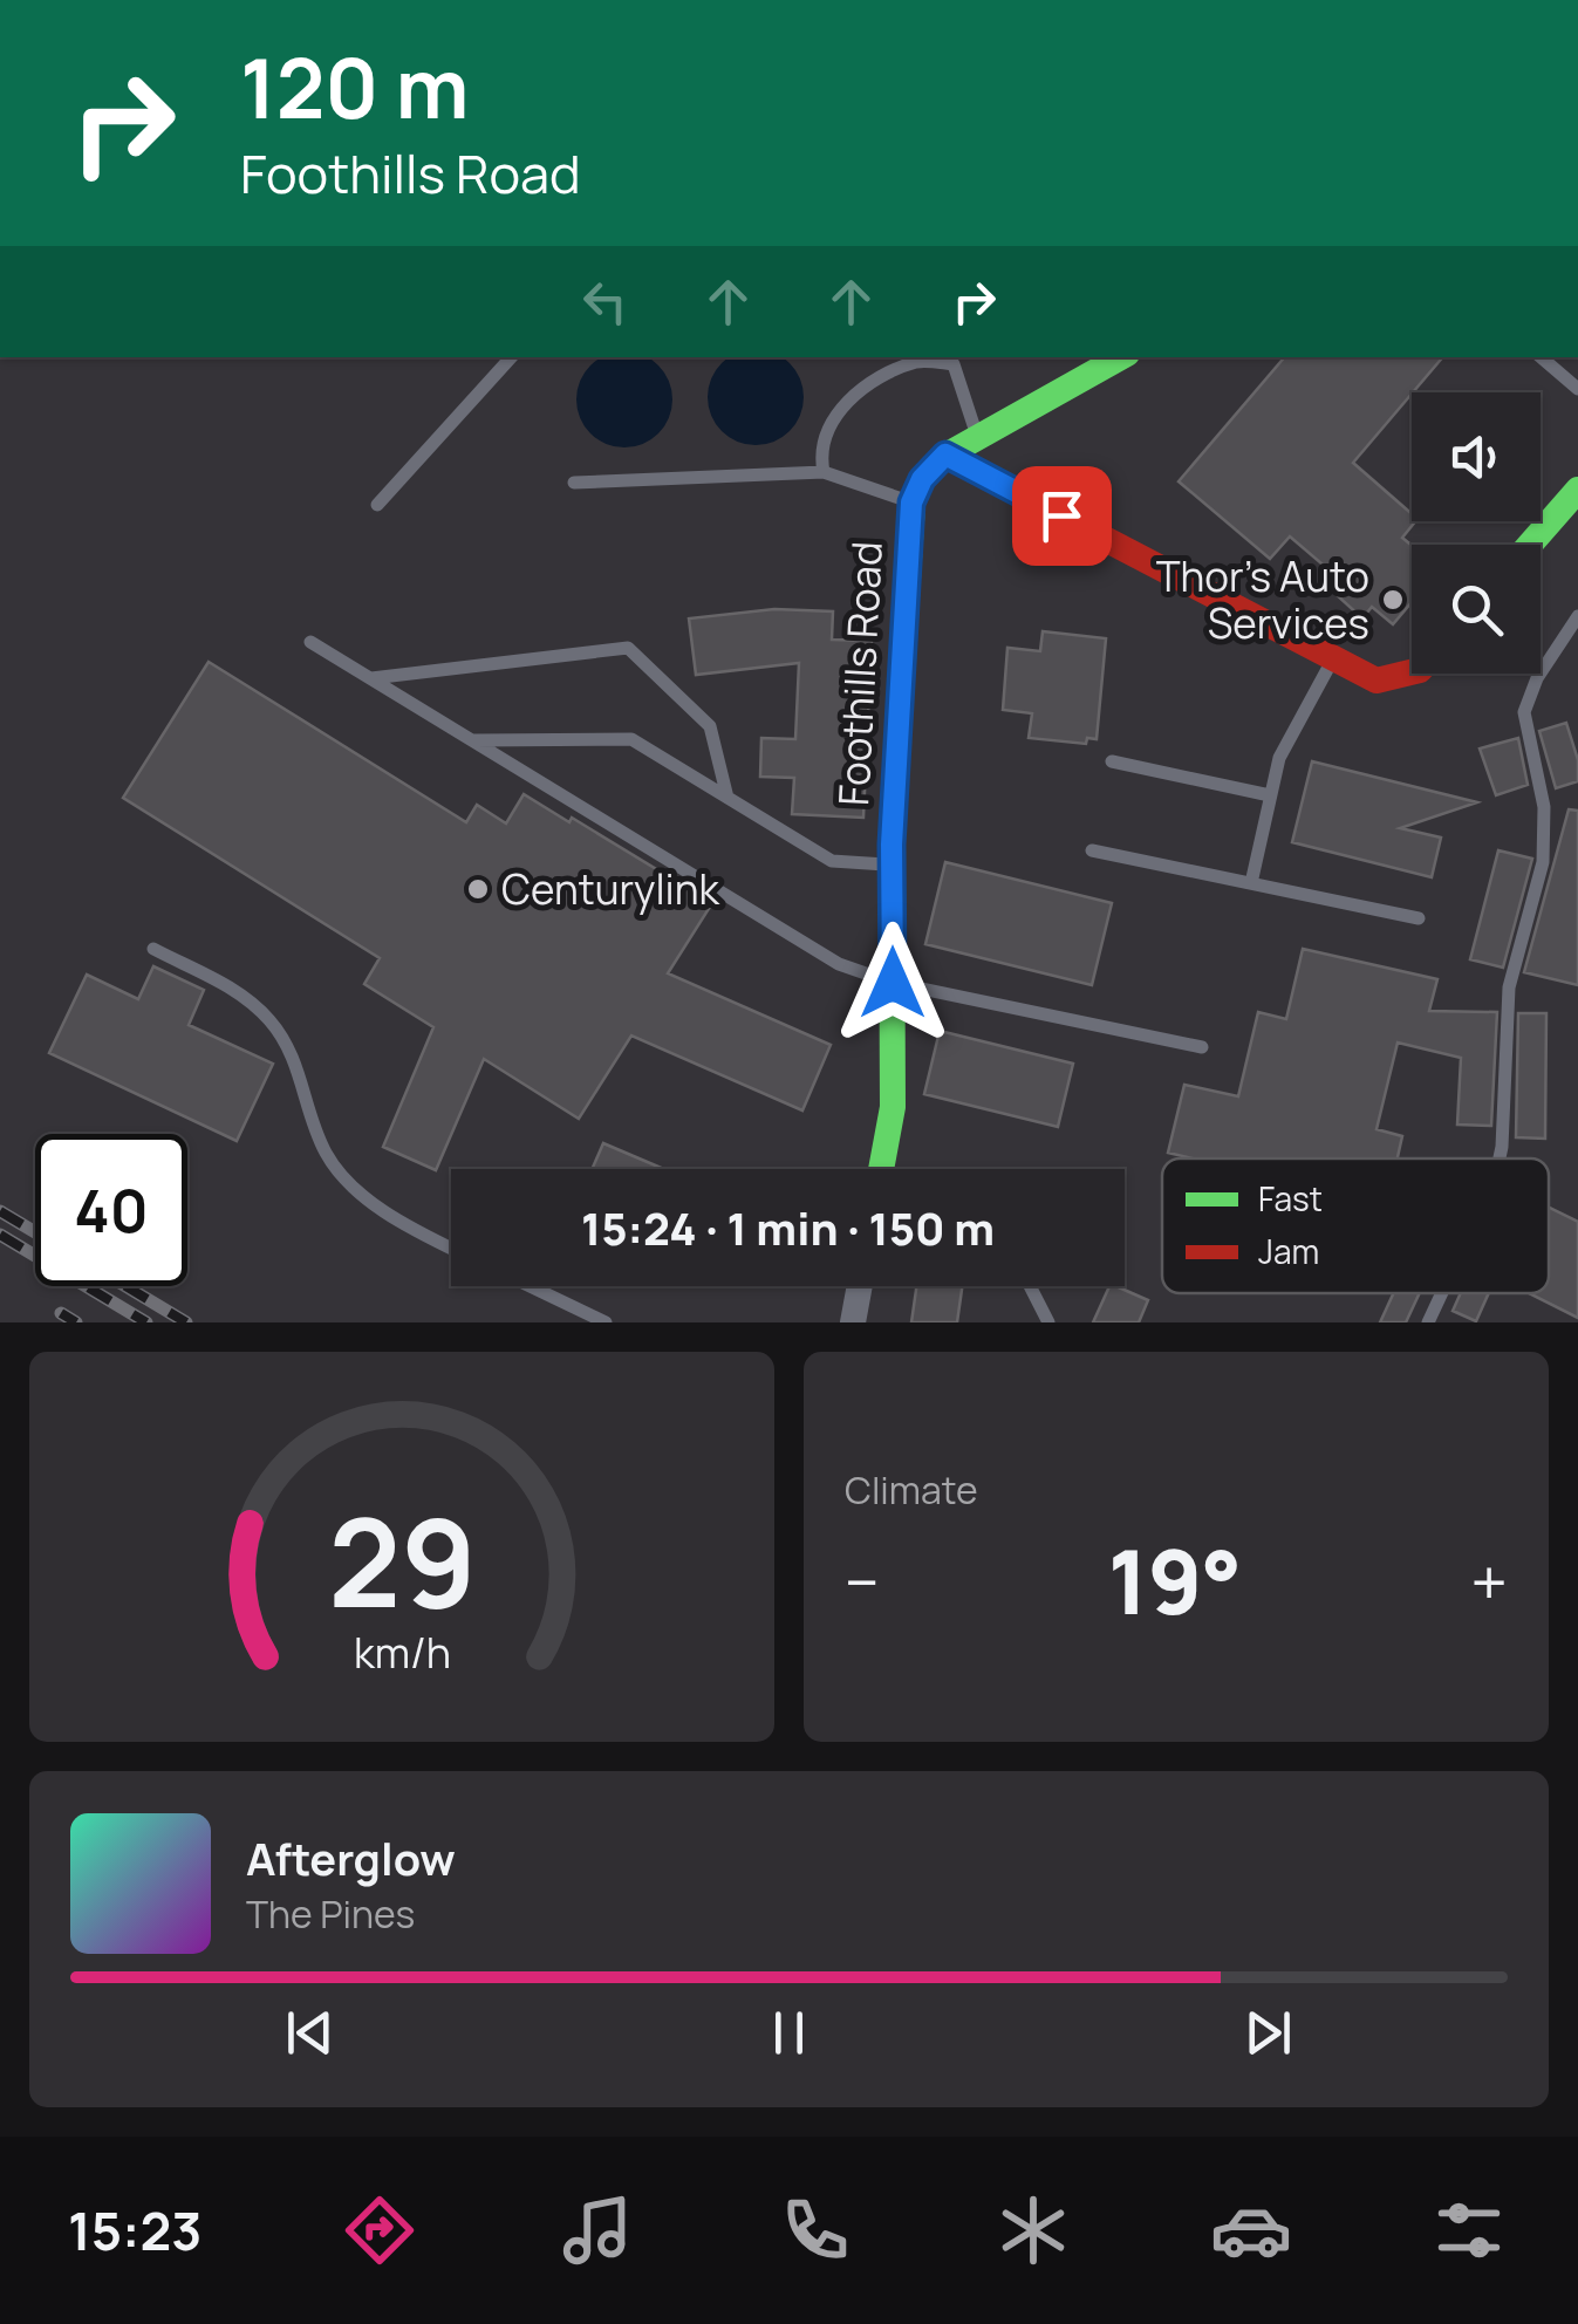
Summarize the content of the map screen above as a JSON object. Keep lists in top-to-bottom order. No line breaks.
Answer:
{"streets":{"street":["Foothills Road"]},"places":["Thor's Auto Services","Centurylink"],"legend":["Fast","Jam"],"page":{"turn":["120 m","Foothills Road"],"limit":"40","trip":"15:24 · 1 min · 150 m","tile":"Climate","heat":["−","19°","+"],"song":["Afterglow","The Pines"],"tabs":"15:23","gauge":["29","km/h"]}}
